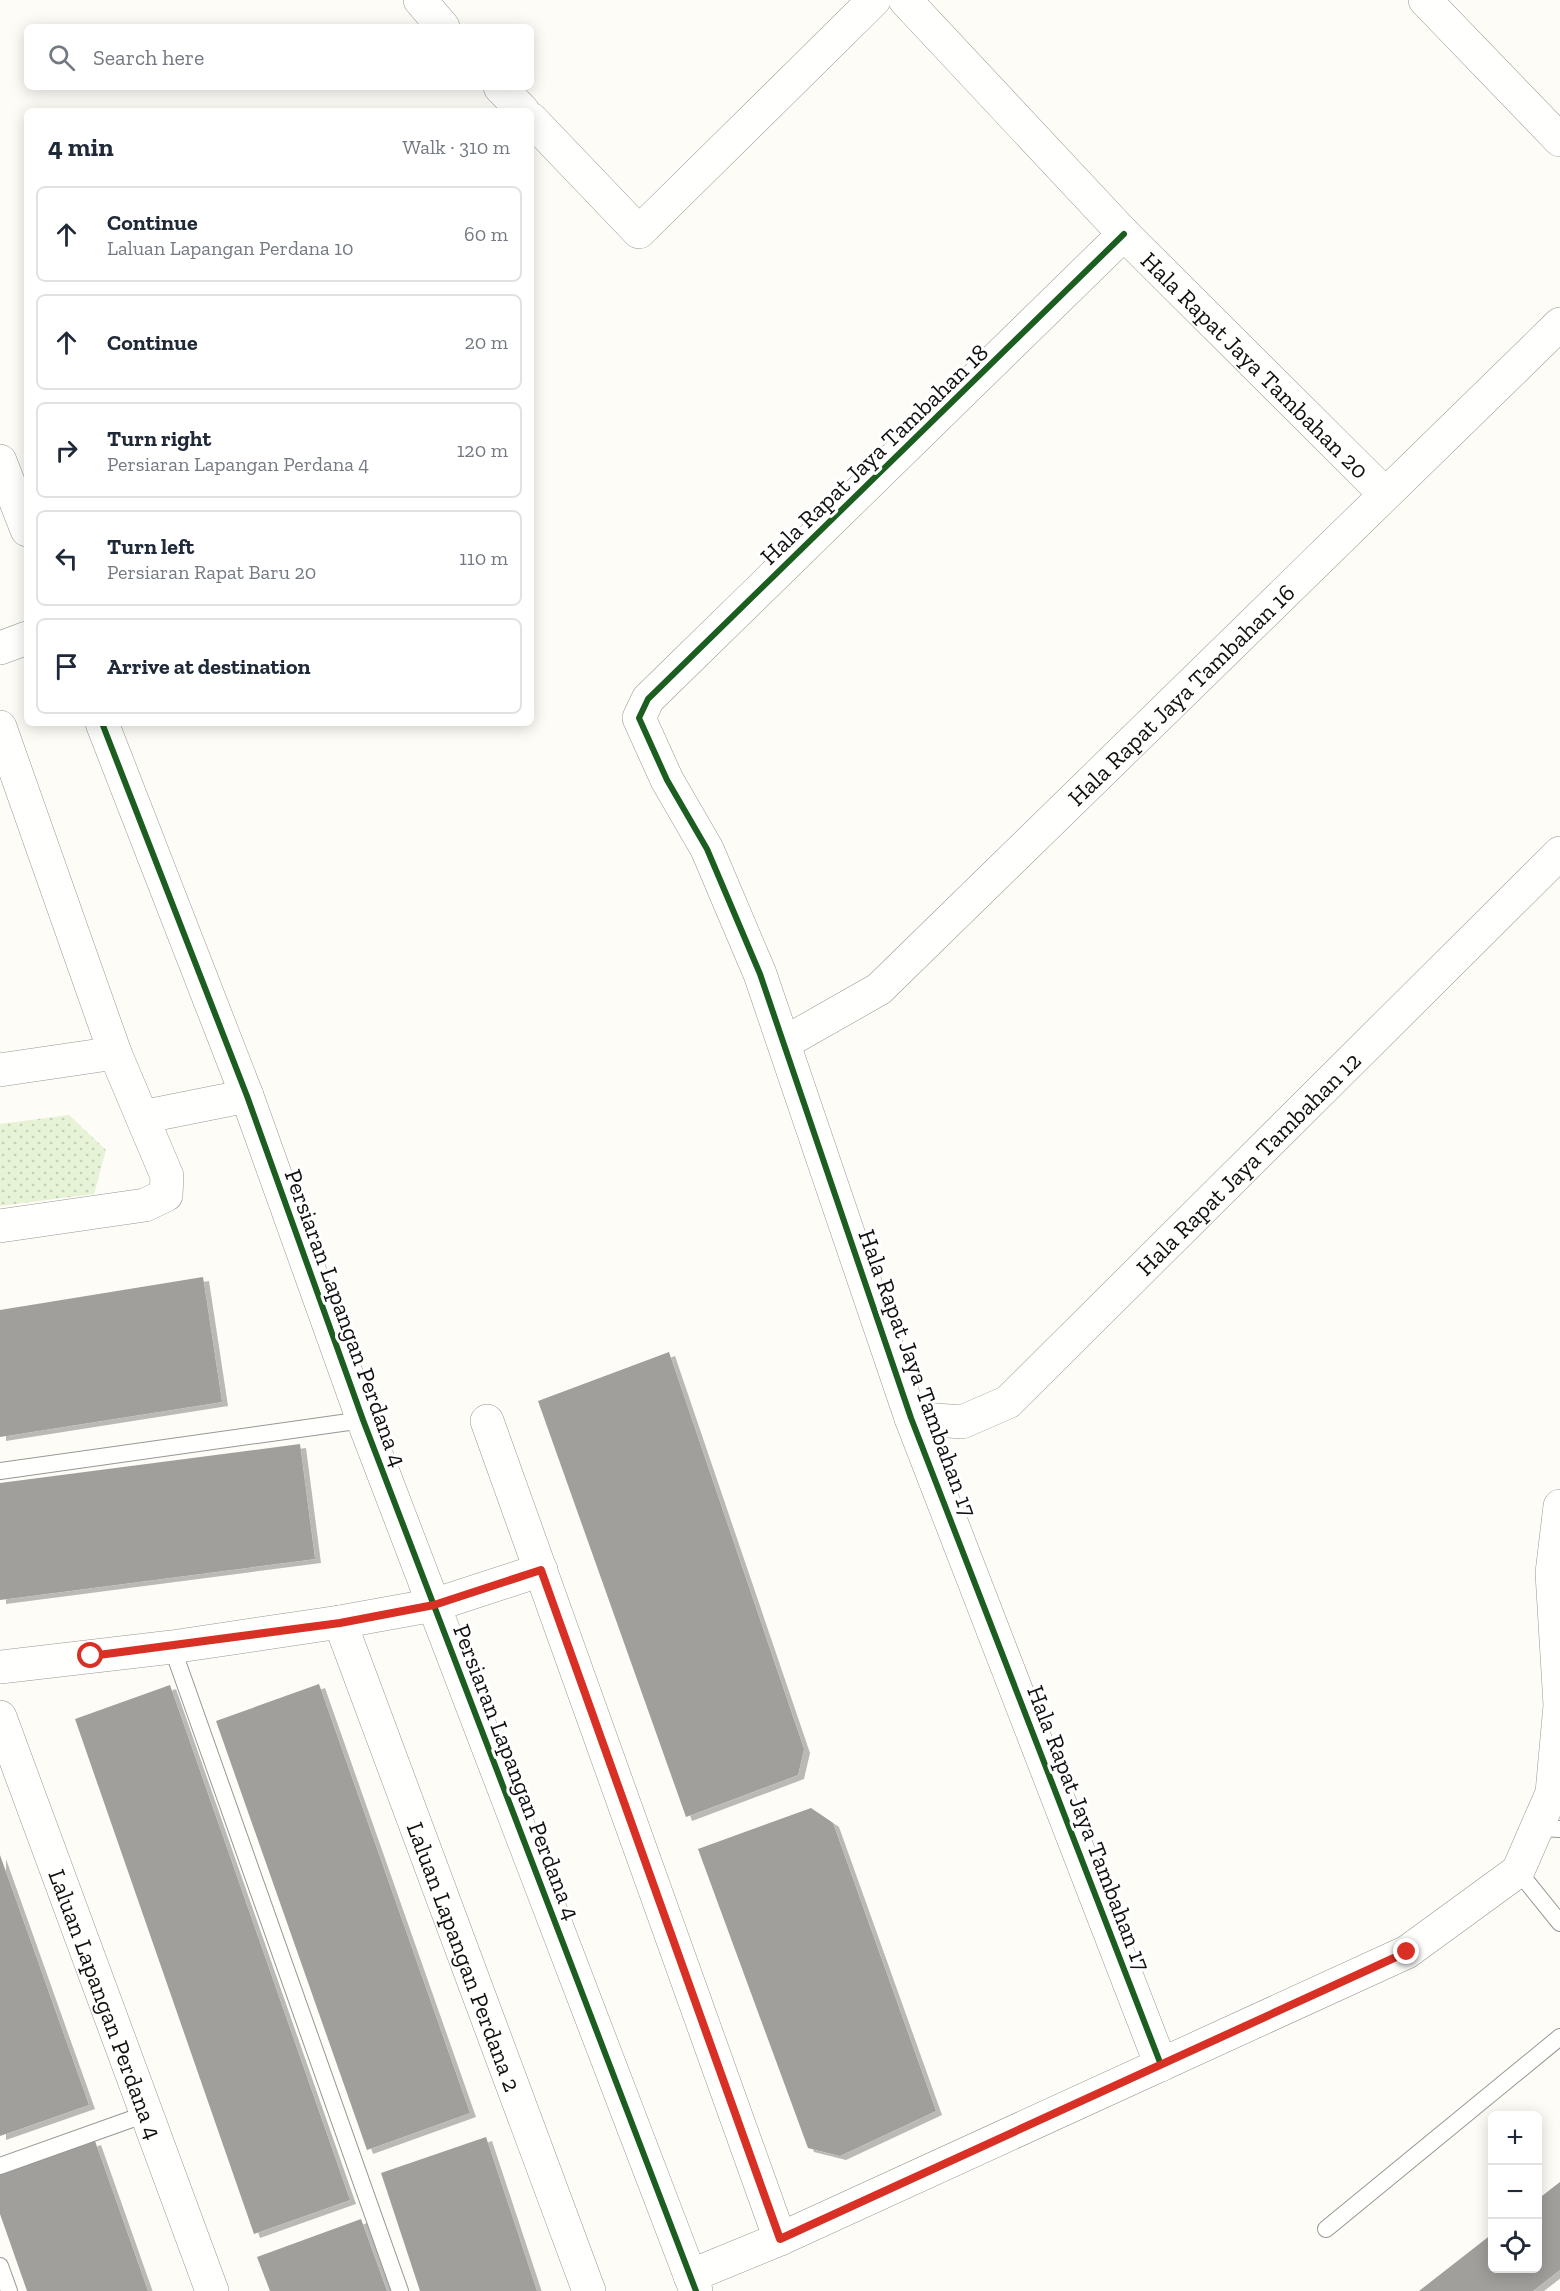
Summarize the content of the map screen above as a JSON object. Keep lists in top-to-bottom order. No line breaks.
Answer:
{"streets":{"street":["Hala Rapat Jaya Tambahan 20","Hala Rapat Jaya Tambahan 18","Hala Rapat Jaya Tambahan 16","Hala Rapat Jaya Tambahan 12","Persiaran Lapangan Perdana 4","Hala Rapat Jaya Tambahan 17","Laluan Lapangan Perdana 2","Laluan Lapangan Perdana 4"]},"crossings":[["Hala Rapat Jaya Tambahan 20","Hala Rapat Jaya Tambahan 18"],["Hala Rapat Jaya Tambahan 20","Hala Rapat Jaya Tambahan 16"],["Hala Rapat Jaya Tambahan 18","Hala Rapat Jaya Tambahan 17"],["Hala Rapat Jaya Tambahan 16","Hala Rapat Jaya Tambahan 17"],["Hala Rapat Jaya Tambahan 12","Hala Rapat Jaya Tambahan 17"]],"page":{"search":"Search here","heading":["4 min","Walk · 310 m"],"list":[["Continue","Laluan Lapangan Perdana 10","60 m"],["Continue","20 m"],["Turn right","Persiaran Lapangan Perdana 4","120 m"],["Turn left","Persiaran Rapat Baru 20","110 m"],"Arrive at destination"],"map_buttons":["+","−"]}}
